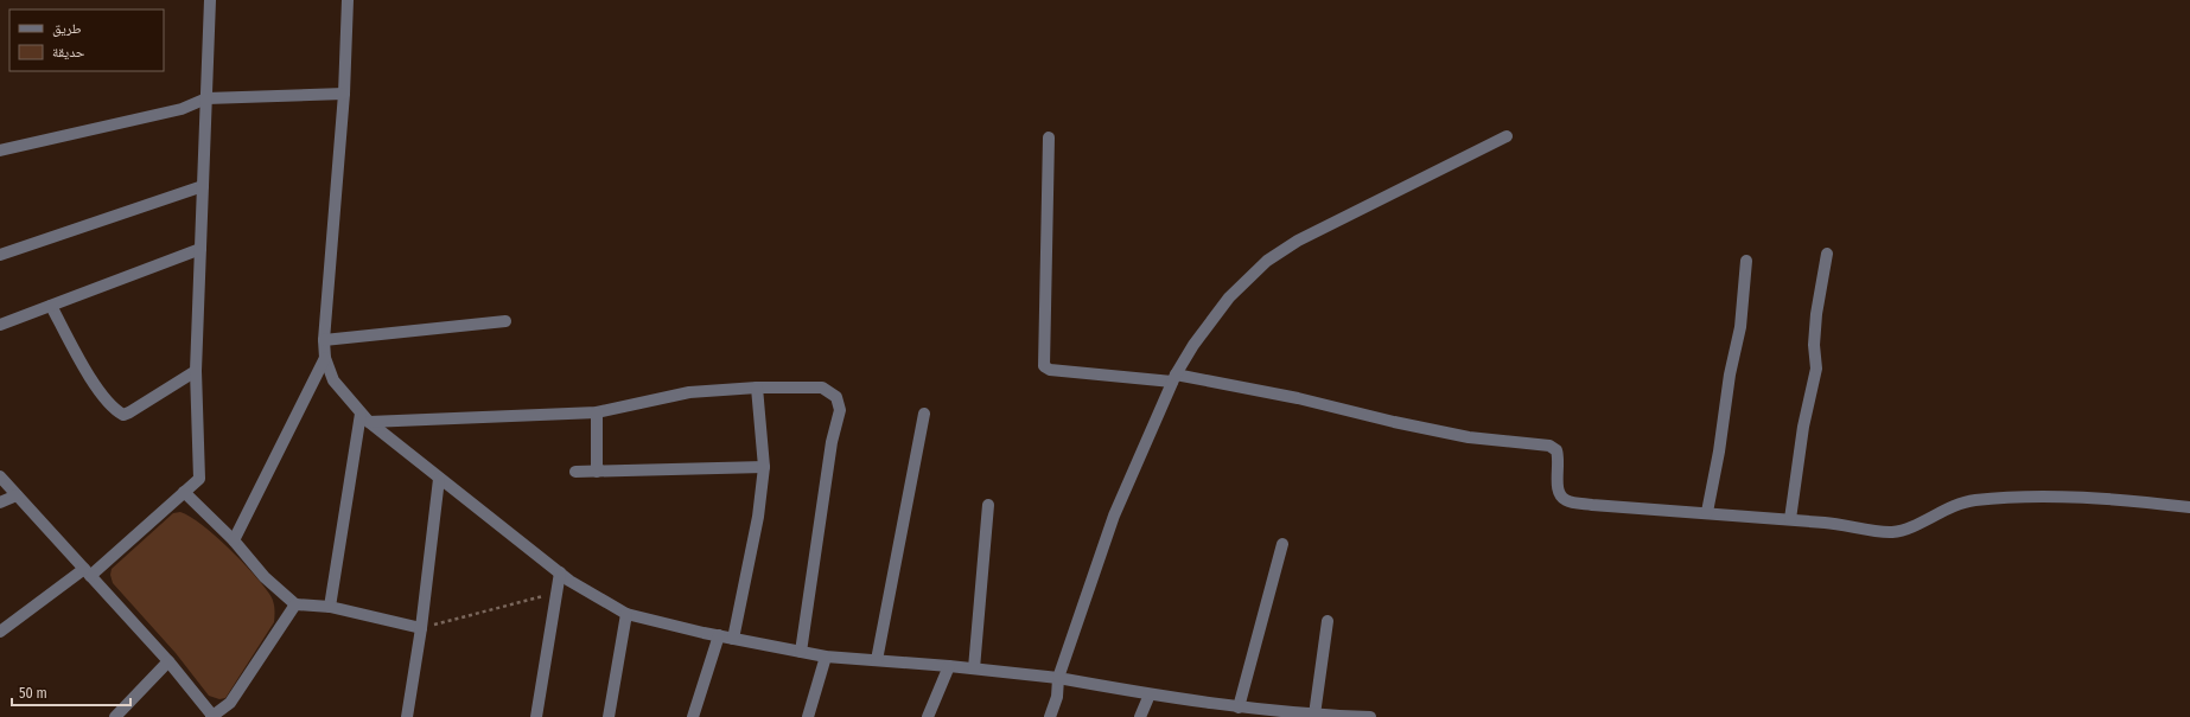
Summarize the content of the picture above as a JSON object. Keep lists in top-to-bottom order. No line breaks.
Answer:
{"legend":["طريق","حديقة"],"scale_bar":"50 m"}
